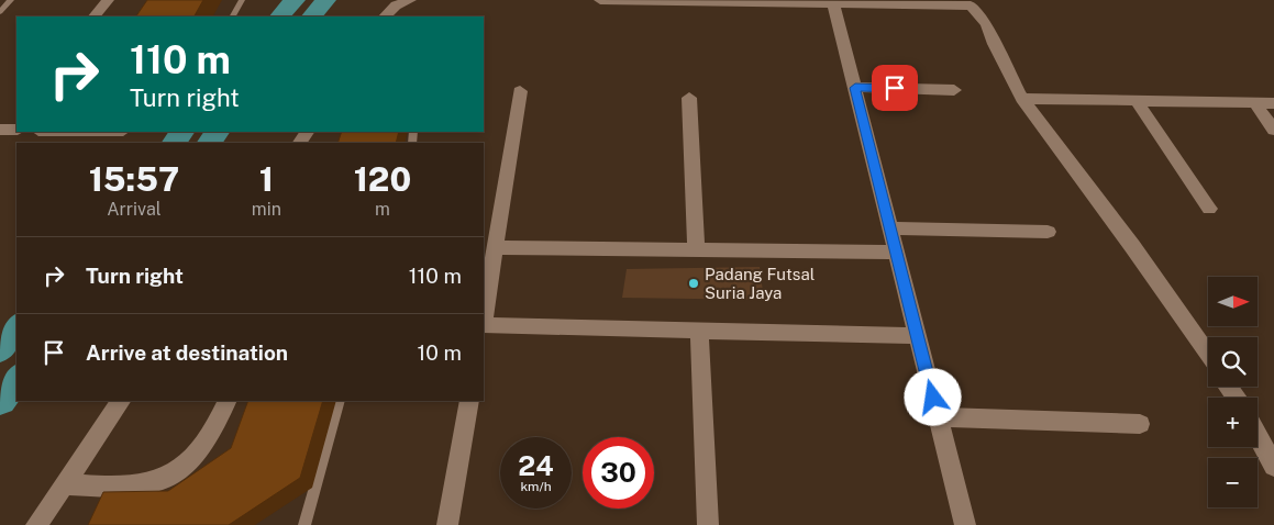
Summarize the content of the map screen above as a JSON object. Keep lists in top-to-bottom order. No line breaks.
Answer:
{"places":["Padang Futsal Suria Jaya"],"north":"right","page":{"turn":["110 m","Turn right"],"eta":["15:57","Arrival","1","min","120","m"],"list":[{"name":"Turn right","value":"110 m"},{"name":"Arrive at destination","value":"10 m"}],"map_buttons":["+","−"],"speed":"24 km/h","limit":"30"}}
